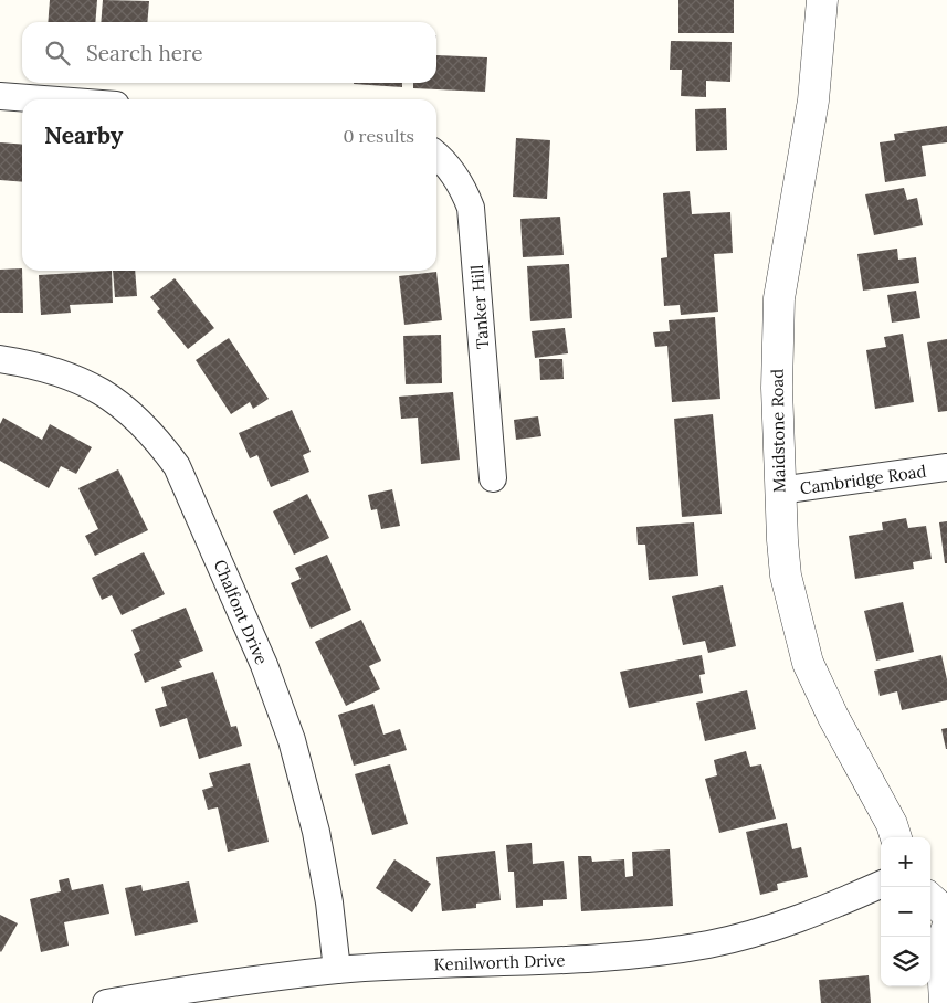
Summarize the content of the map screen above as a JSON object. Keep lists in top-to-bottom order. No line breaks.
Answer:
{"streets":{"street":["Tanker Hill","Maidstone Road","Cambridge Road","Chalfont Drive","Kenilworth Drive"]},"crossings":[["Maidstone Road","Cambridge Road"],["Chalfont Drive","Kenilworth Drive"]],"page":{"search":"Search here","heading":["Nearby","0 results"],"map_buttons":["+","−"]}}
